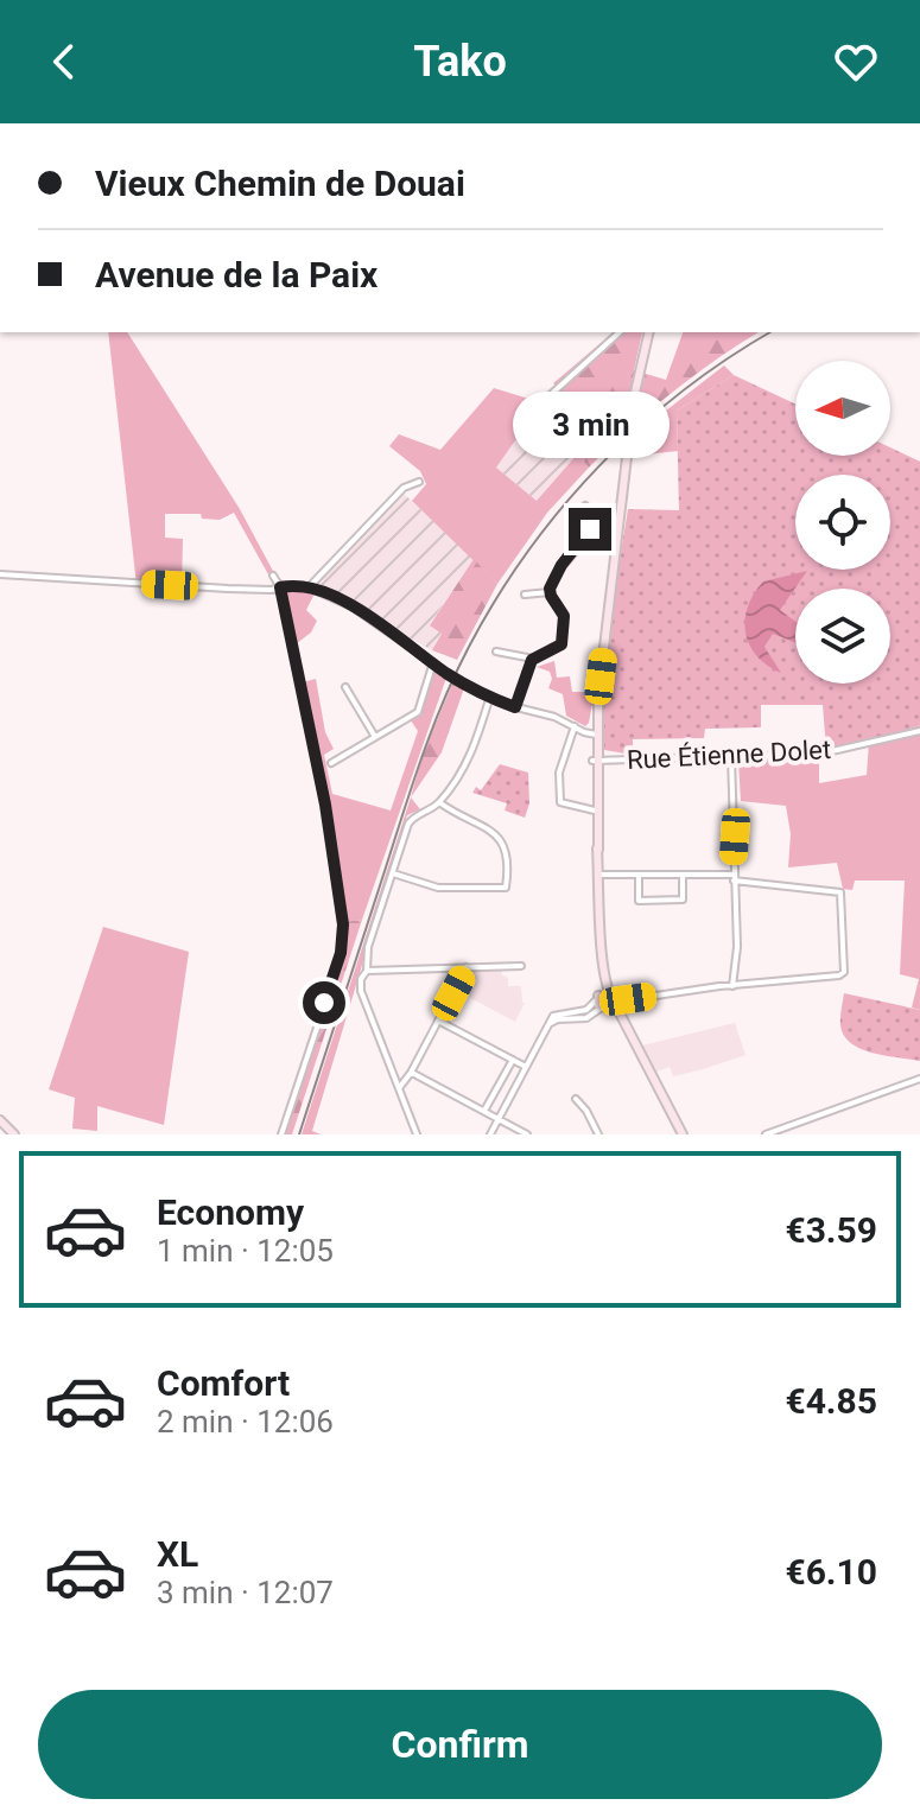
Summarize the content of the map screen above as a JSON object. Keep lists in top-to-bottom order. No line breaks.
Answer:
{"streets":{"street":["Rue Étienne Dolet"]},"north":"left","page":{"header":"Tako","banner":["Vieux Chemin de Douai","Avenue de la Paix"],"bubble":"3 min","list":[{"name":"Economy","note":"1 min · 12:05","value":"€3.59"},{"name":"Comfort","note":"2 min · 12:06","value":"€4.85"},{"name":"XL","note":"3 min · 12:07","value":"€6.10"}],"buttons":"Confirm"}}
